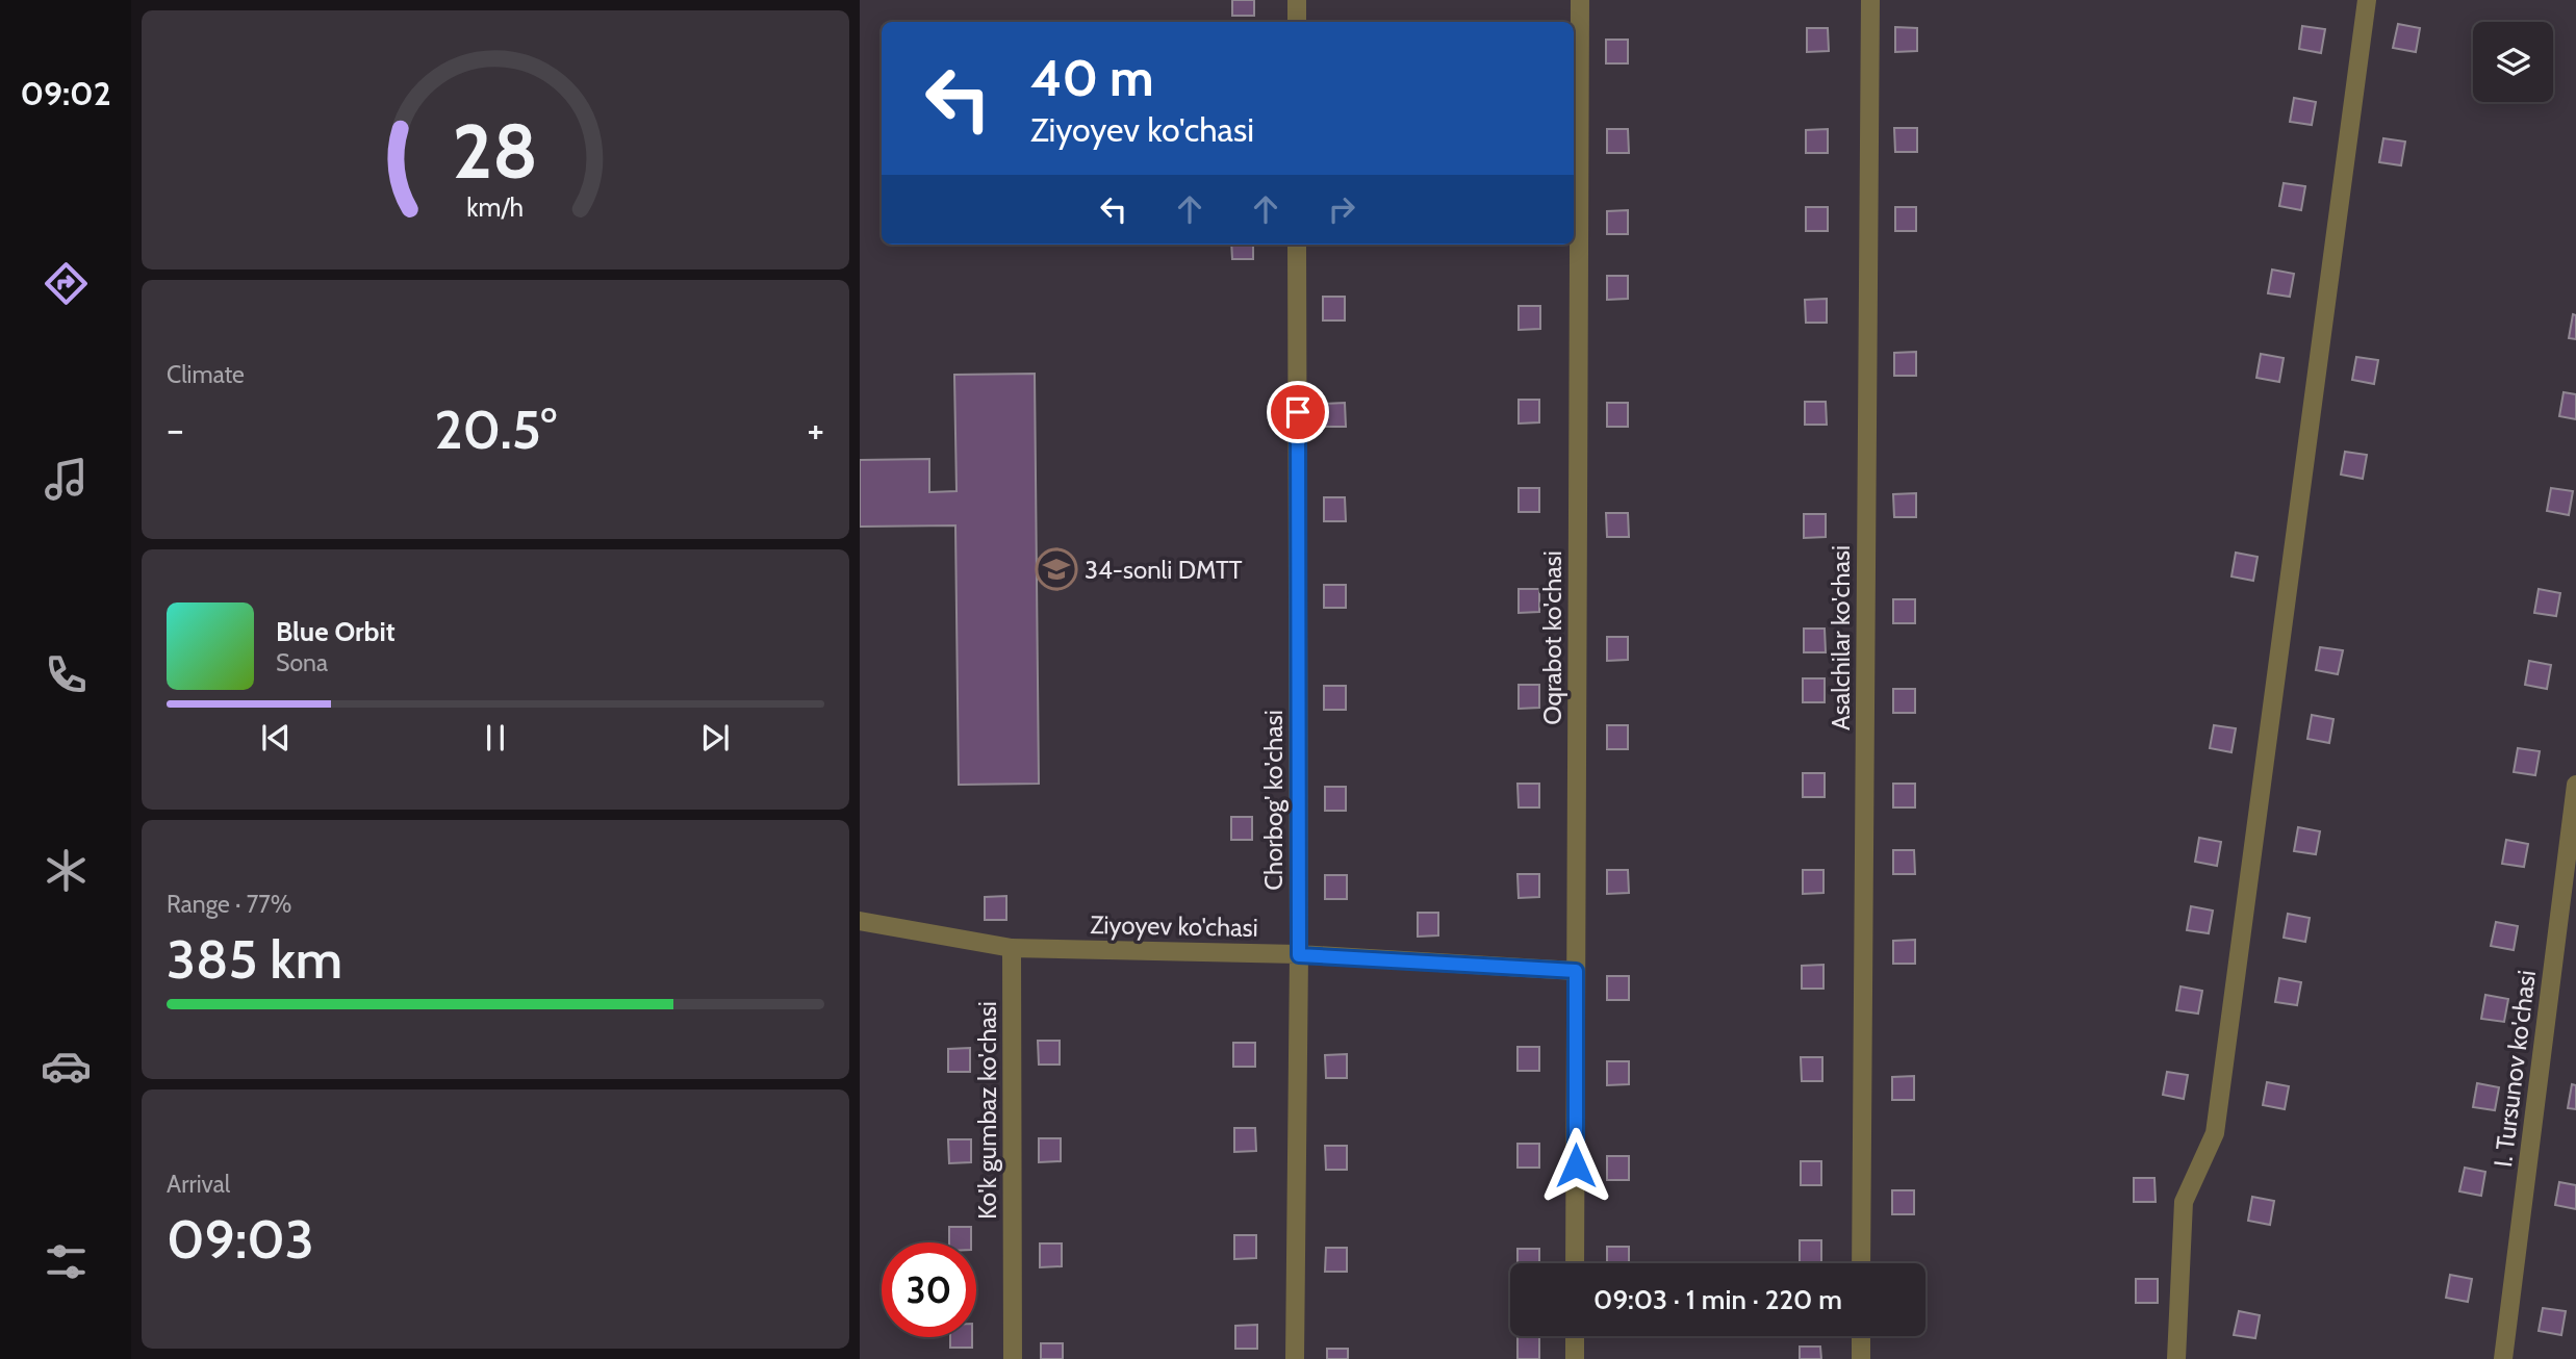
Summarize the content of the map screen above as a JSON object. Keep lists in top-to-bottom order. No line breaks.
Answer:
{"streets":{"street":["Oqrabot ko'chasi","Asalchilar ko'chasi","Chorbog' ko'chasi","Ziyoyev ko'chasi","I. Tursunov ko'chasi","Ko'k gumbaz ko'chasi"]},"crossings":[["Oqrabot ko'chasi","Ziyoyev ko'chasi"],["Chorbog' ko'chasi","Ziyoyev ko'chasi"],["Ziyoyev ko'chasi","Ko'k gumbaz ko'chasi"]],"places":{"school or university":["34-sonli DMTT"]},"page":{"tabs":"09:02","turn":["40 m","Ziyoyev ko'chasi"],"tile":["Climate",["Range · 77%","385 km"],["Arrival","09:03"]],"heat":["−","20.5°","+"],"song":["Blue Orbit","Sona"],"limit":"30","trip":"09:03 · 1 min · 220 m","gauge":["28","km/h"]}}
